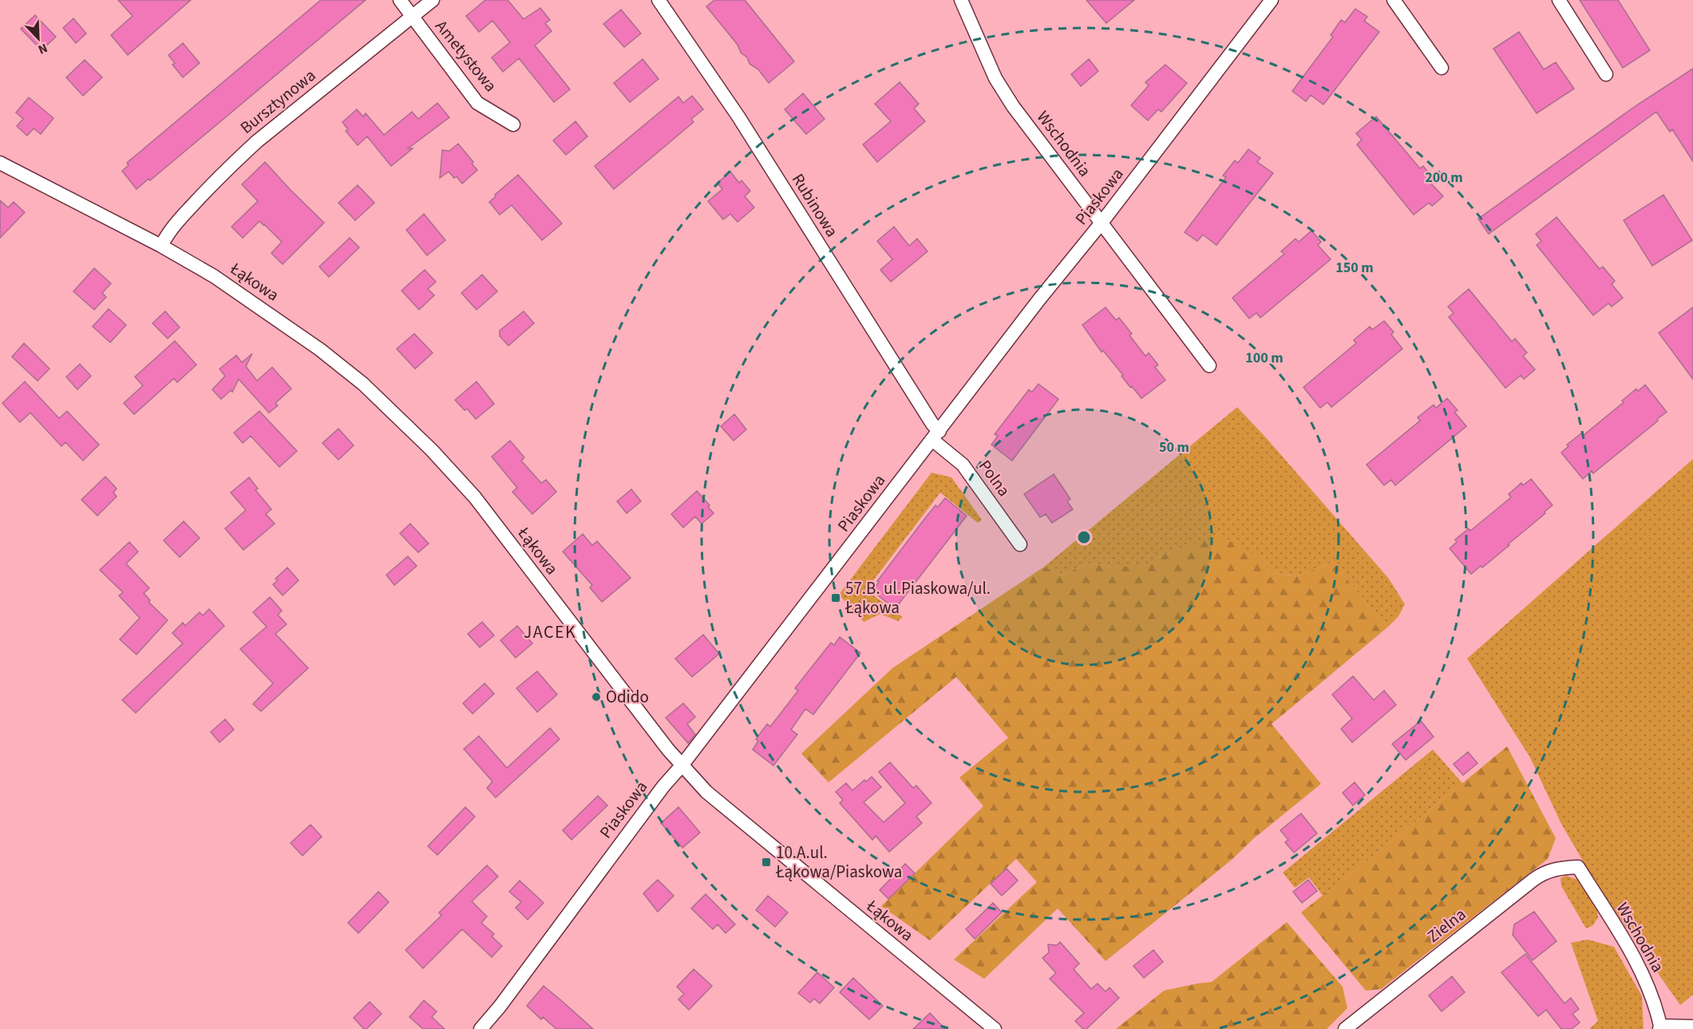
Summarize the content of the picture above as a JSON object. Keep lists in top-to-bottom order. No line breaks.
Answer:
{"streets":{"street":["Ametystowa","Bursztynowa","Wschodnia","Piaskowa","Rubinowa","Łąkowa","Polna","Zielna"]},"crossings":[["Ametystowa","Bursztynowa"],["Bursztynowa","Łąkowa"],["Wschodnia","Piaskowa"],["Wschodnia","Zielna"],["Piaskowa","Rubinowa"],["Piaskowa","Łąkowa"],["Piaskowa","Polna"],["Rubinowa","Polna"]],"districts":["JACEK"],"places":{"transit":["57.B. ul.Piaskowa/ul. Łąkowa","10.A.ul. Łąkowa/Piaskowa"],"other":["Odido"]},"north":"bottom right","rings":["200 m","150 m","100 m","50 m"]}
